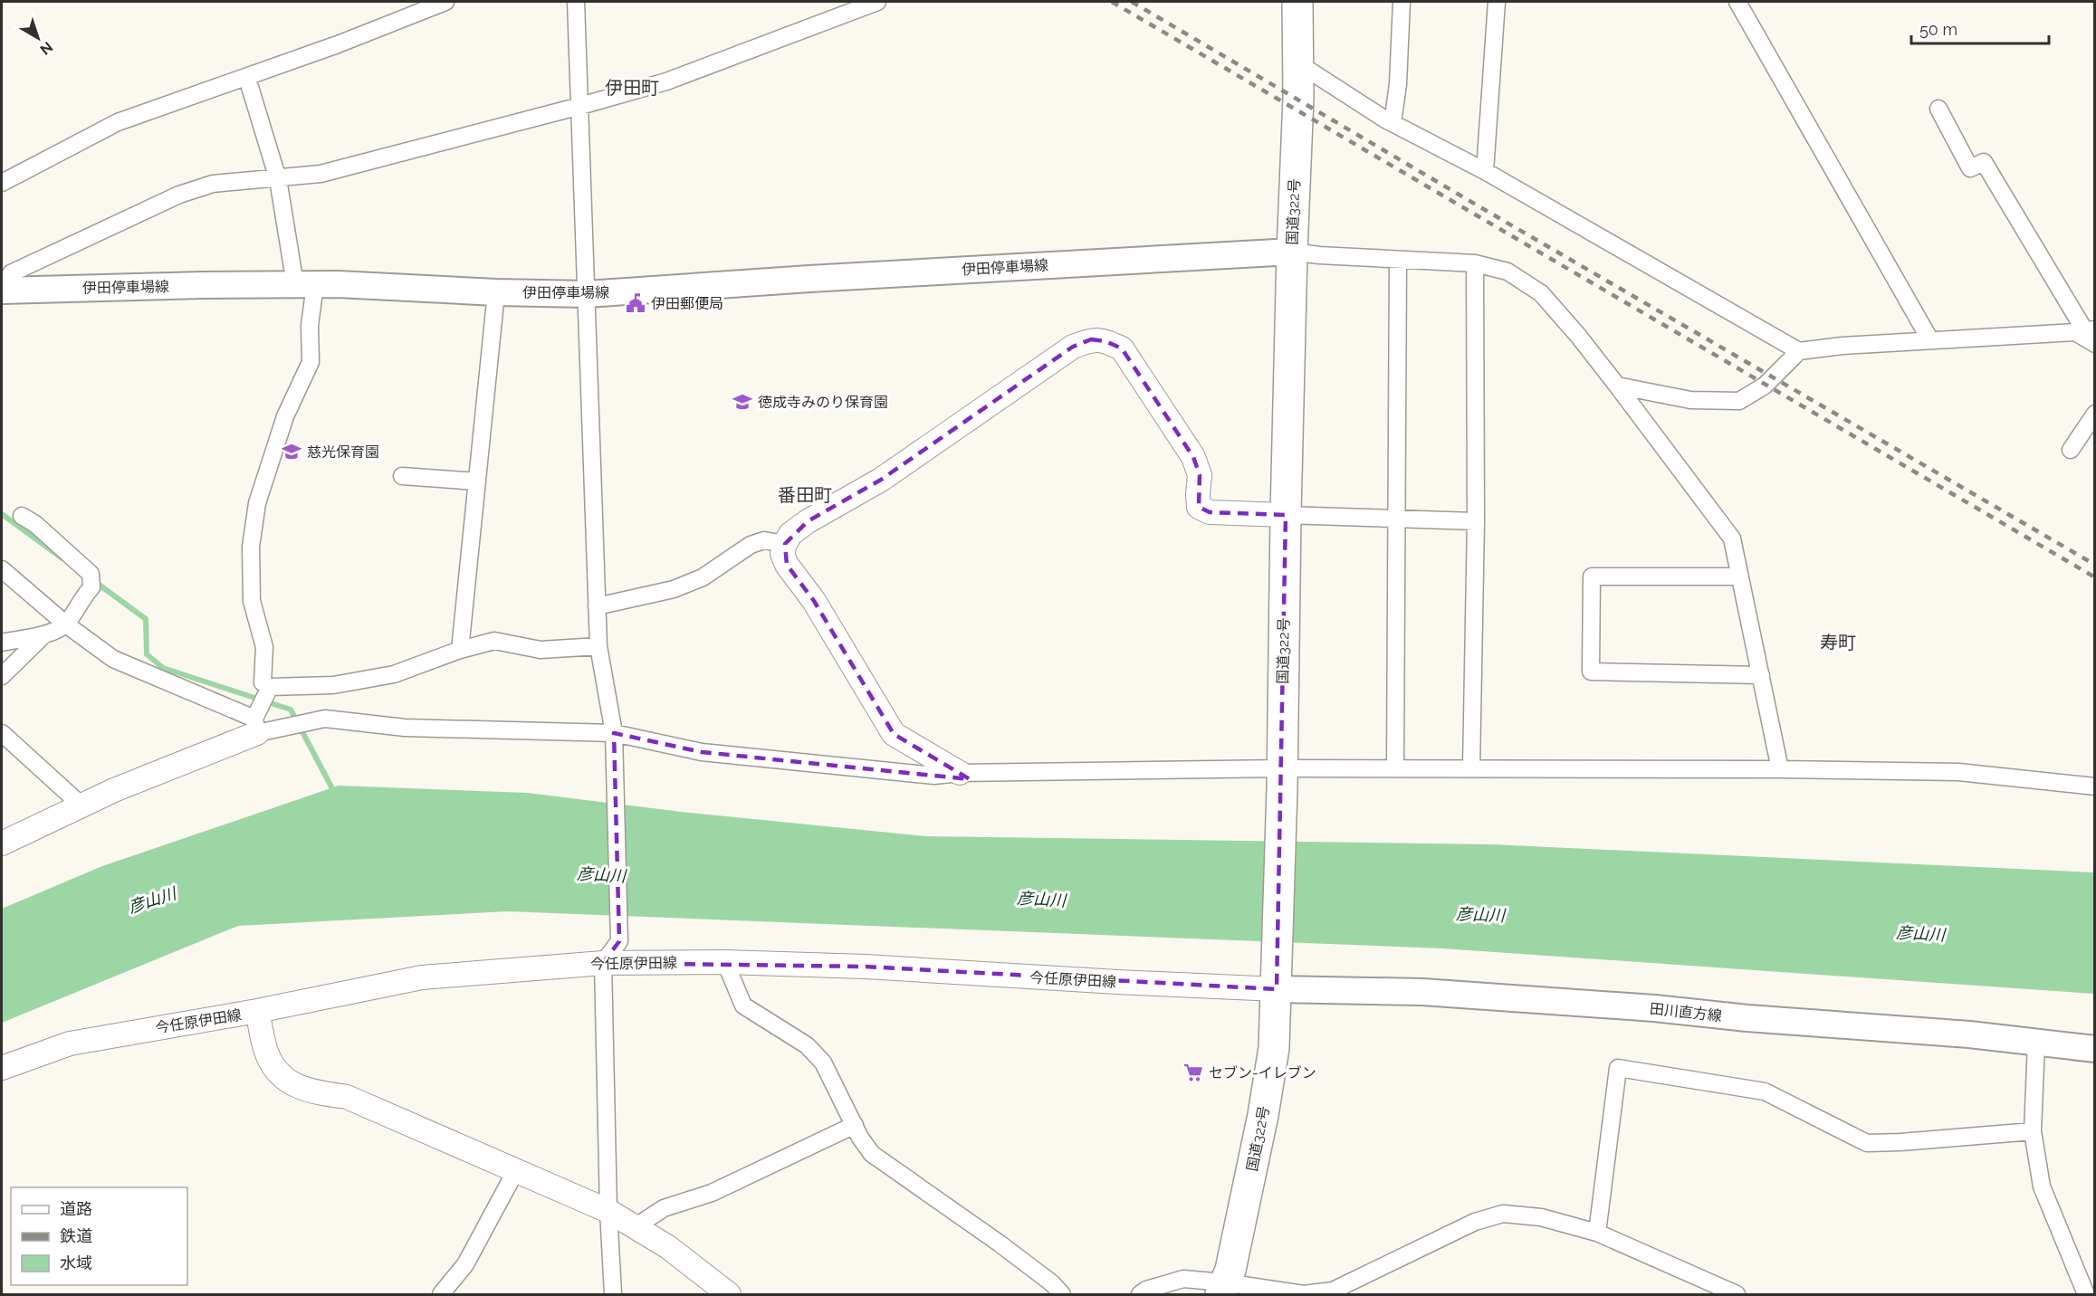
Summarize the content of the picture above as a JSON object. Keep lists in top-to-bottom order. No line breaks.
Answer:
{"streets":{"highway":["国道322号"],"main road":["伊田停車場線","田川直方線"],"street":["今任原伊田線"]},"crossings":[["国道322号","伊田停車場線"],["国道322号","今任原伊田線"],["国道322号","田川直方線"],["今任原伊田線","田川直方線"]],"districts":["伊田町","番田町","寿町"],"water":["彦山川"],"places":{"public building":["伊田郵便局"],"school or university":["徳成寺みのり保育園","慈光保育園"],"supermarket":["セブン-イレブン"]},"legend":["道路","鉄道","水域"],"scale_bar":"50 m","north":"bottom right"}
